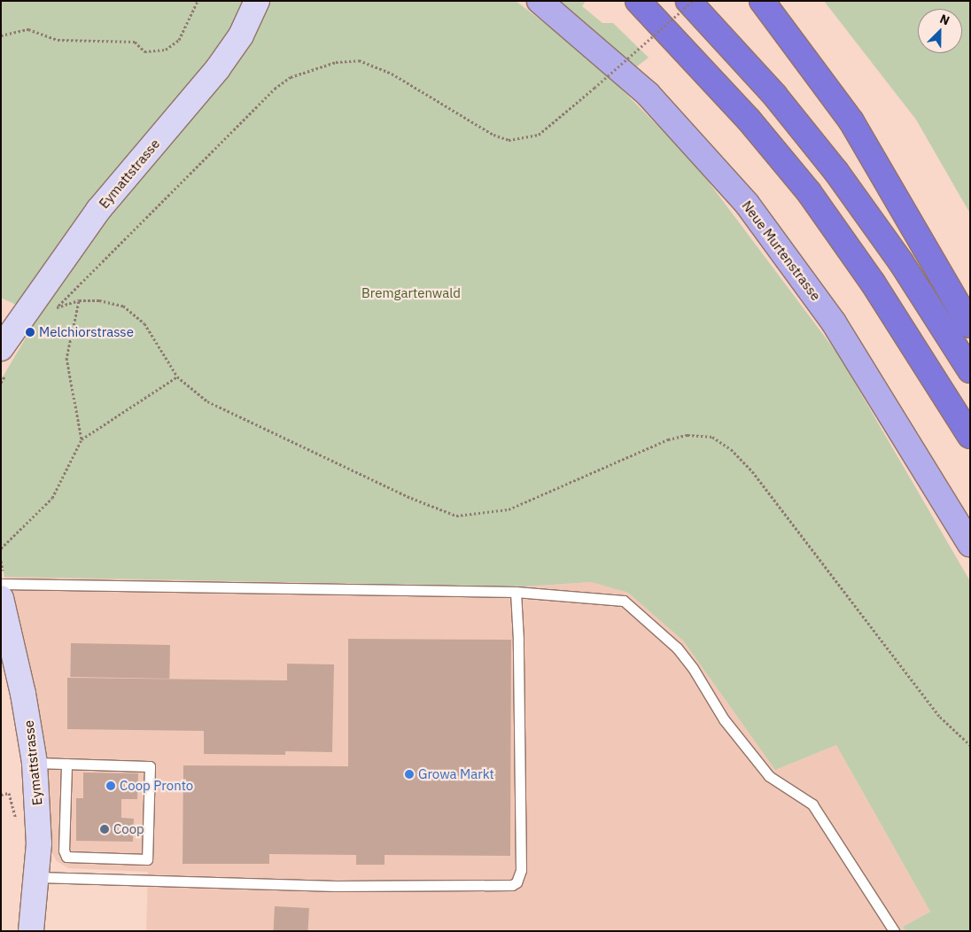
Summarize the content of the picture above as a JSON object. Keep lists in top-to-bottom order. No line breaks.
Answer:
{"streets":{"main road":["Neue Murtenstrasse"],"street":["Eymattstrasse"]},"parks":["Bremgartenwald"],"places":["Melchiorstrasse","Growa Markt","Coop Pronto","Coop"],"north":"top right"}
